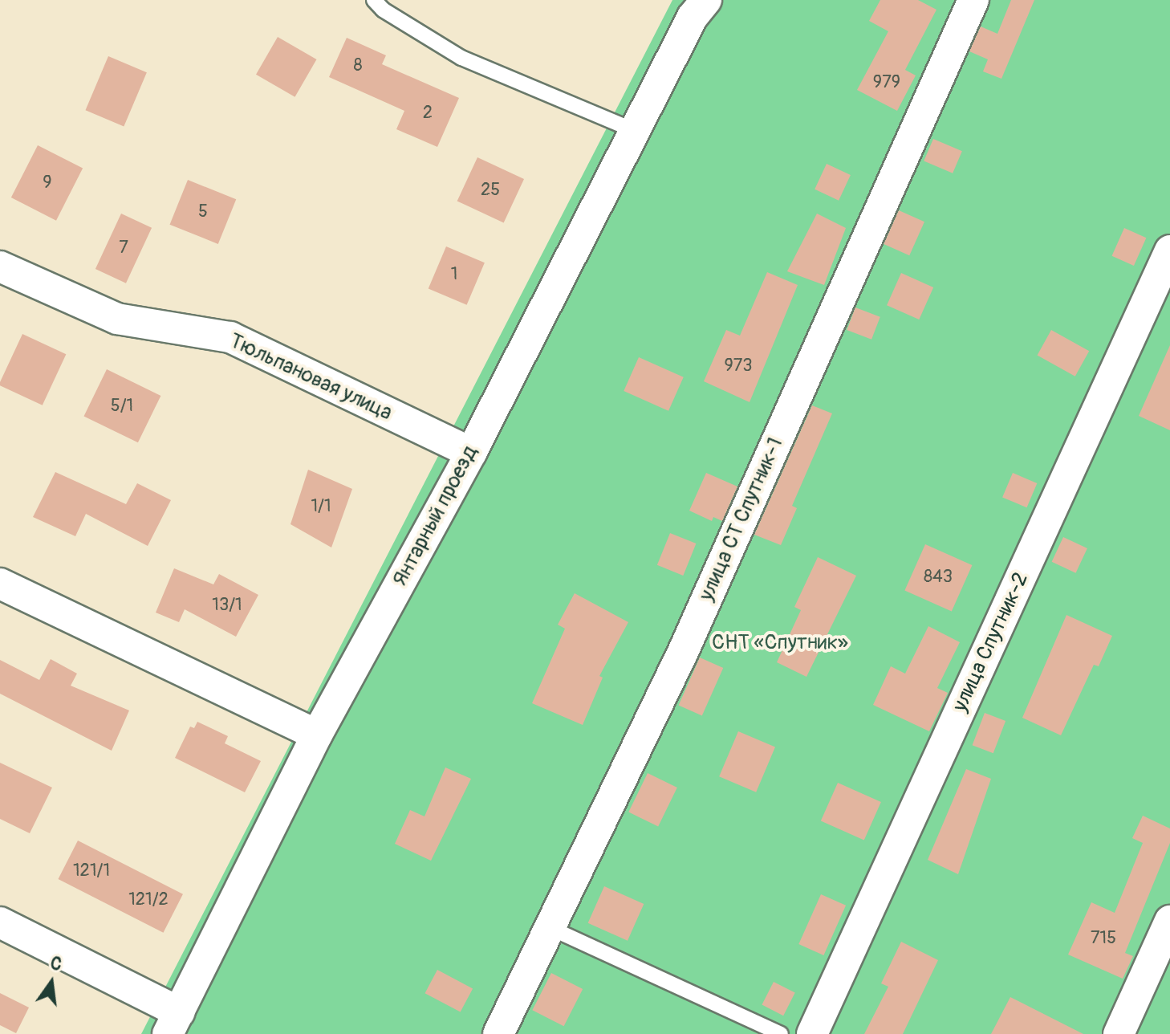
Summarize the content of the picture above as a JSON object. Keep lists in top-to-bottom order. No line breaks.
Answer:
{"streets":{"street":["Тюльпановая улица","Янтарный проезд","улица СТ Спутник-1","улица Спутник-2"]},"crossings":[["Тюльпановая улица","Янтарный проезд"]],"parks":["СНТ «Спутник»"],"house_numbers":["8","979","2","9","25","5","7","1","973","5/1","1/1","843","13/1","121/1","121/2","715"],"north":"top"}
